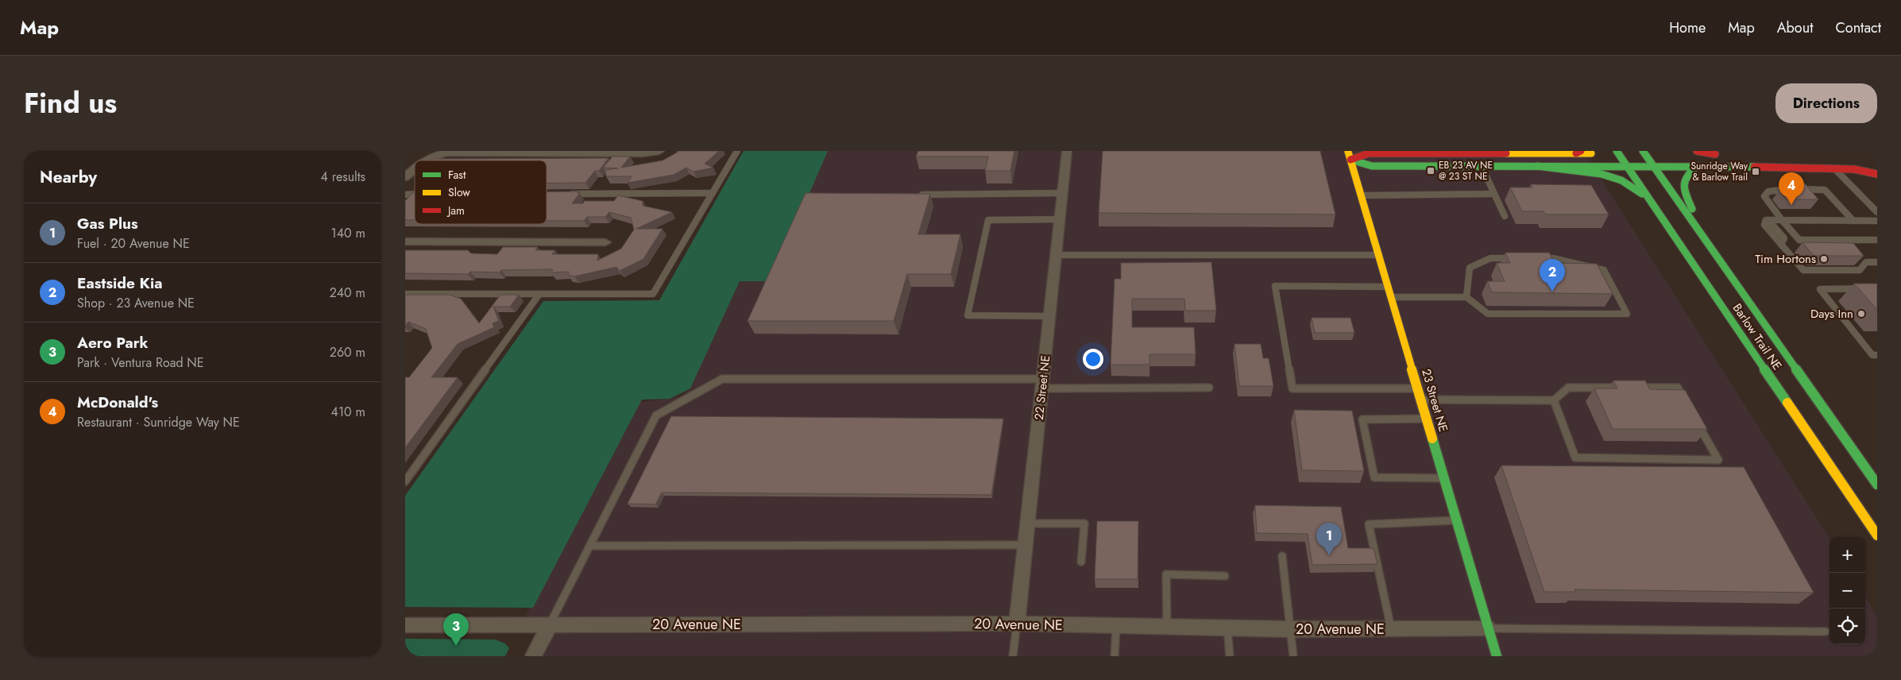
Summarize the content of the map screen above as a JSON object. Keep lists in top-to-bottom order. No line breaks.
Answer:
{"streets":{"street":["Barlow Trail NE","22 Street NE","23 Street NE","20 Avenue NE"]},"crossings":[["22 Street NE","20 Avenue NE"],["23 Street NE","20 Avenue NE"]],"places":{"transit":["EB 23 AV NE @ 23 ST NE","Sunridge Way & Barlow Trail"],"other":["Tim Hortons","Days Inn"]},"legend":["Fast","Slow","Jam"],"page":{"header":"Map","nav":["Home","Map","About","Contact"],"title":"Find us","buttons":"Directions","heading":["Nearby","4 results"],"pins":["4","2","1","3"],"list":[{"mark":"1","name":"Gas Plus","note":"Fuel · 20 Avenue NE","value":"140 m"},{"mark":"2","name":"Eastside Kia","note":"Shop · 23 Avenue NE","value":"240 m"},{"mark":"3","name":"Aero Park","note":"Park · Ventura Road NE","value":"260 m"},{"mark":"4","name":"McDonald's","note":"Restaurant · Sunridge Way NE","value":"410 m"}],"map_buttons":["+","−"]}}
